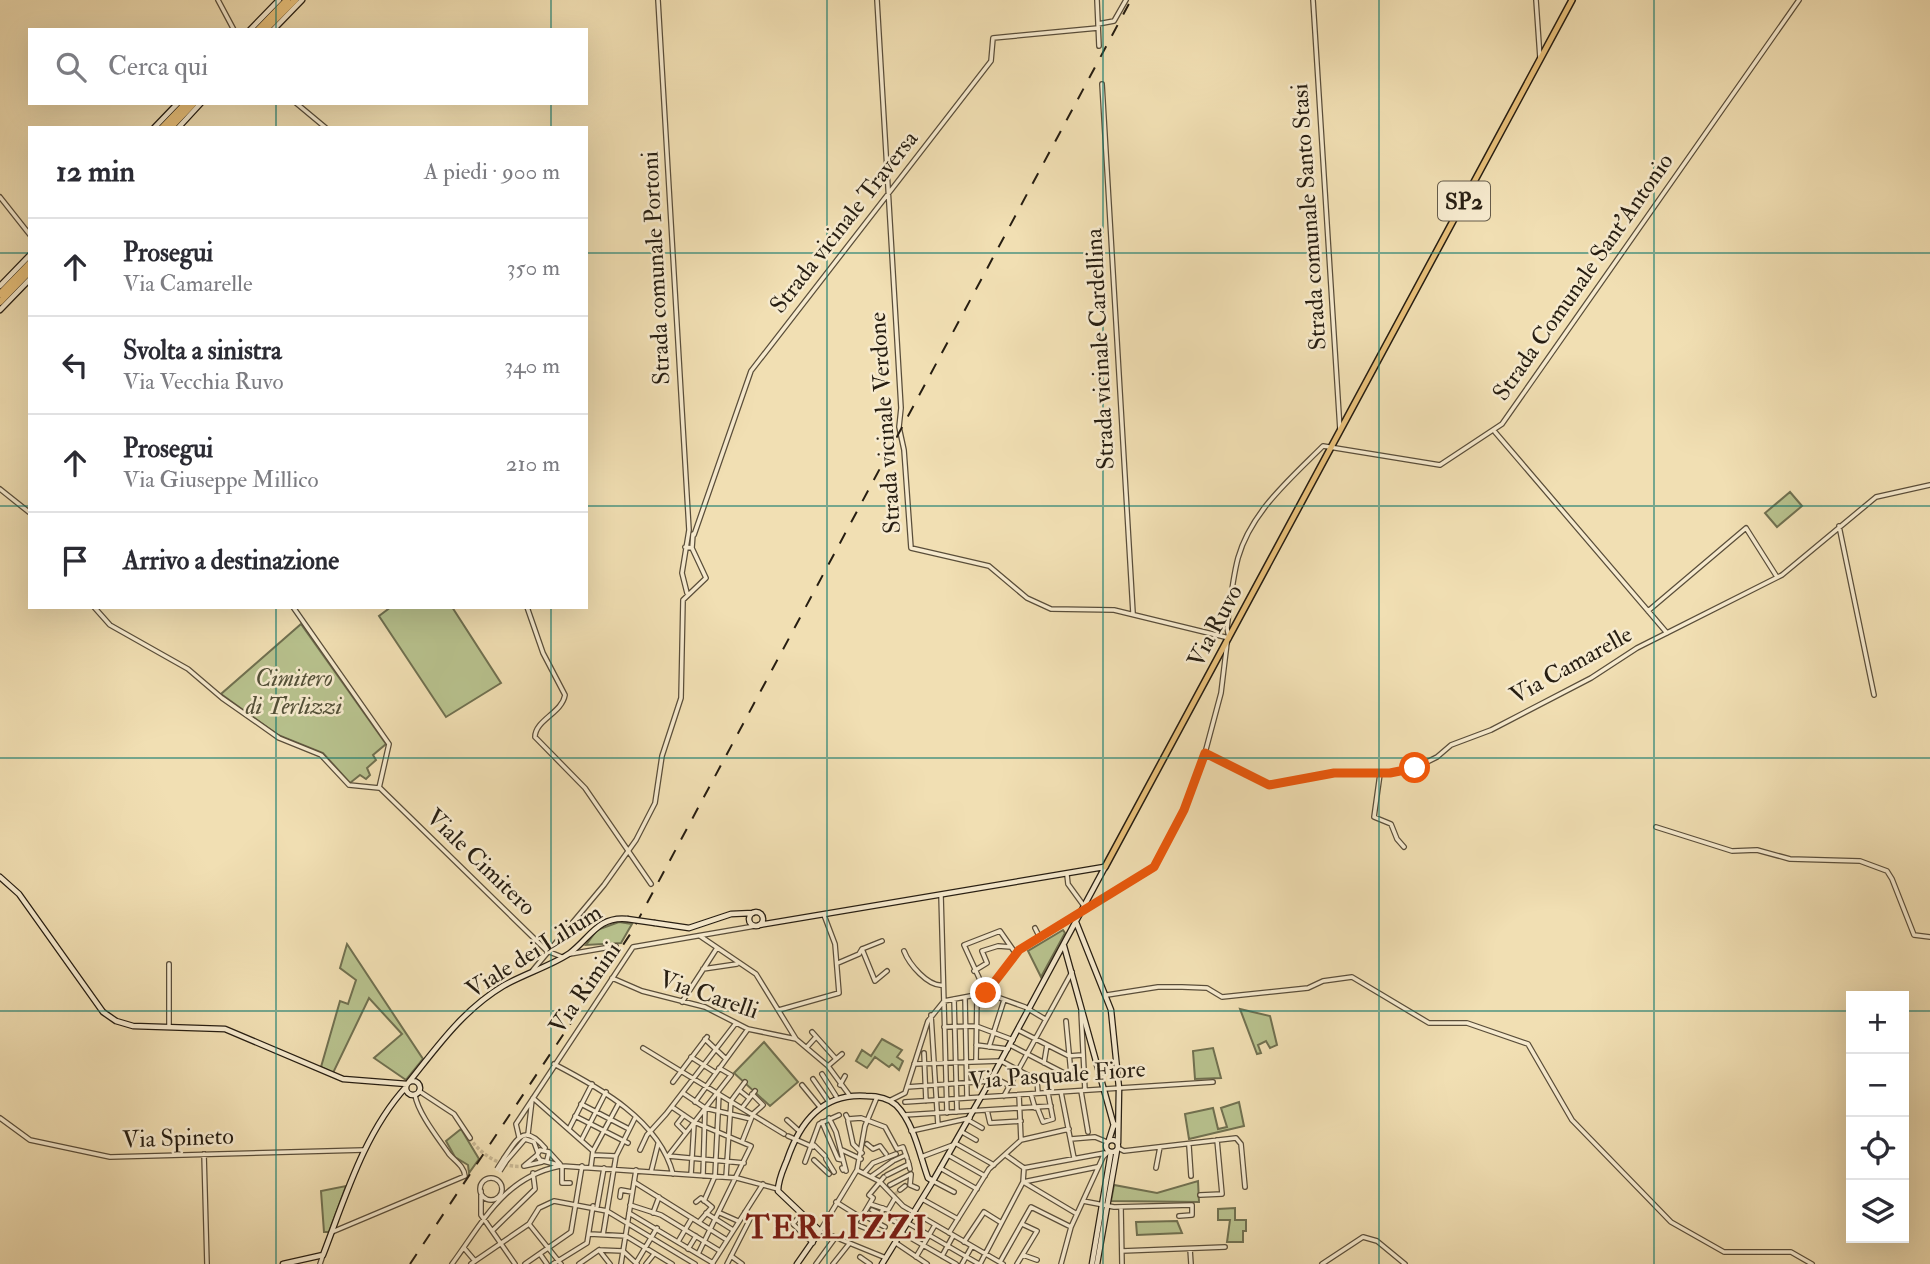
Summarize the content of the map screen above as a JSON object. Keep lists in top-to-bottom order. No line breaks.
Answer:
{"streets":{"main road":["SP2","Via Ruvo","Viale dei Lilium"],"street":["Strada comunale Santo Stasi","Strada vicinale Traversa","Strada comunale Portoni","Strada Comunale Sant'Antonio","Strada vicinale Cardellina","Strada vicinale Verdone","Via Camarelle","Viale Cimitero","Via Rimini","Via Carelli","Via Pasquale Fiore","Via Spineto"]},"crossings":[["SP2","Via Ruvo"],["SP2","Viale dei Lilium"],["Strada comunale Santo Stasi","Via Ruvo"],["Strada vicinale Traversa","Strada vicinale Verdone"],["Strada Comunale Sant'Antonio","Via Ruvo"],["Strada vicinale Cardellina","Strada vicinale Verdone"],["Strada vicinale Verdone","Via Ruvo"],["Via Ruvo","Viale dei Lilium"],["Viale Cimitero","Viale dei Lilium"],["Viale dei Lilium","Via Rimini"],["Viale dei Lilium","Via Spineto"],["Via Rimini","Via Carelli"]],"districts":["TERLIZZI"],"parks":["Cimitero di Terlizzi"],"page":{"search":"Cerca qui","heading":["12 min","A piedi · 900 m"],"list":[["Prosegui","Via Camarelle","350 m"],["Svolta a sinistra","Via Vecchia Ruvo","340 m"],["Prosegui","Via Giuseppe Millico","210 m"],"Arrivo a destinazione"],"map_buttons":["+","−"]}}
